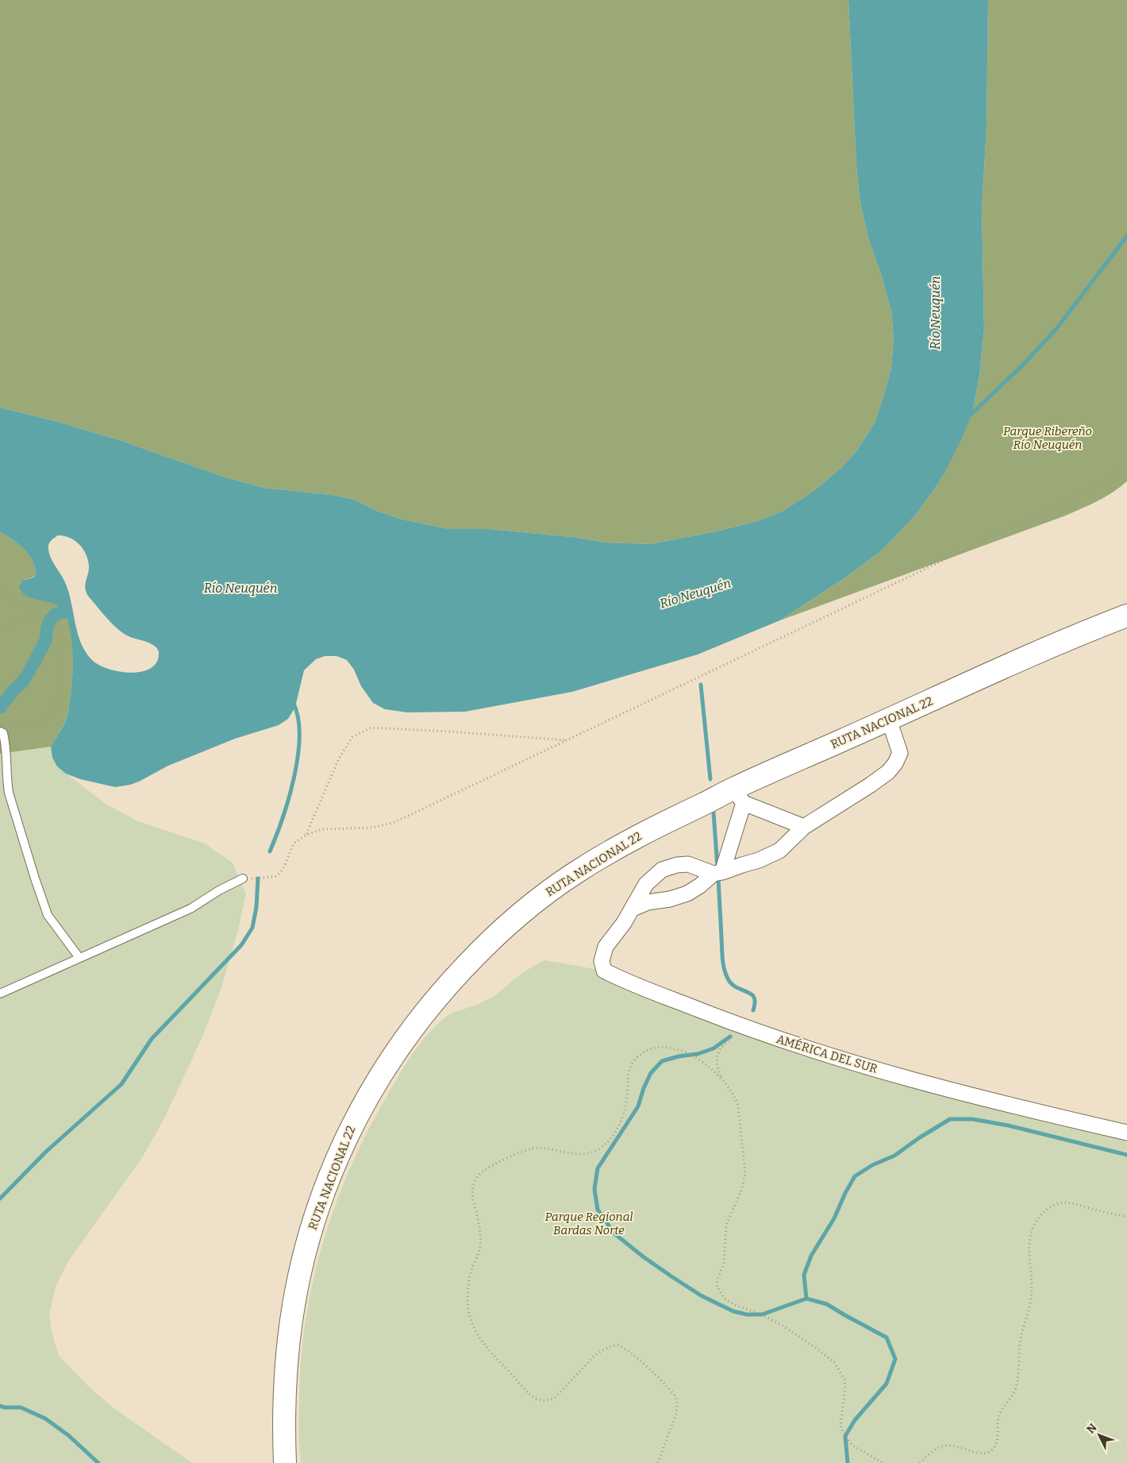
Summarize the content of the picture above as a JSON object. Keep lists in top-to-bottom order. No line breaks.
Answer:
{"streets":{"highway":["RUTA NACIONAL 22"],"street":["AMÉRICA DEL SUR"]},"water":["Río Neuquén"],"parks":["Parque Ribereño Río Neuquén","Parque Regional Bardas Norte"],"north":"top left"}
